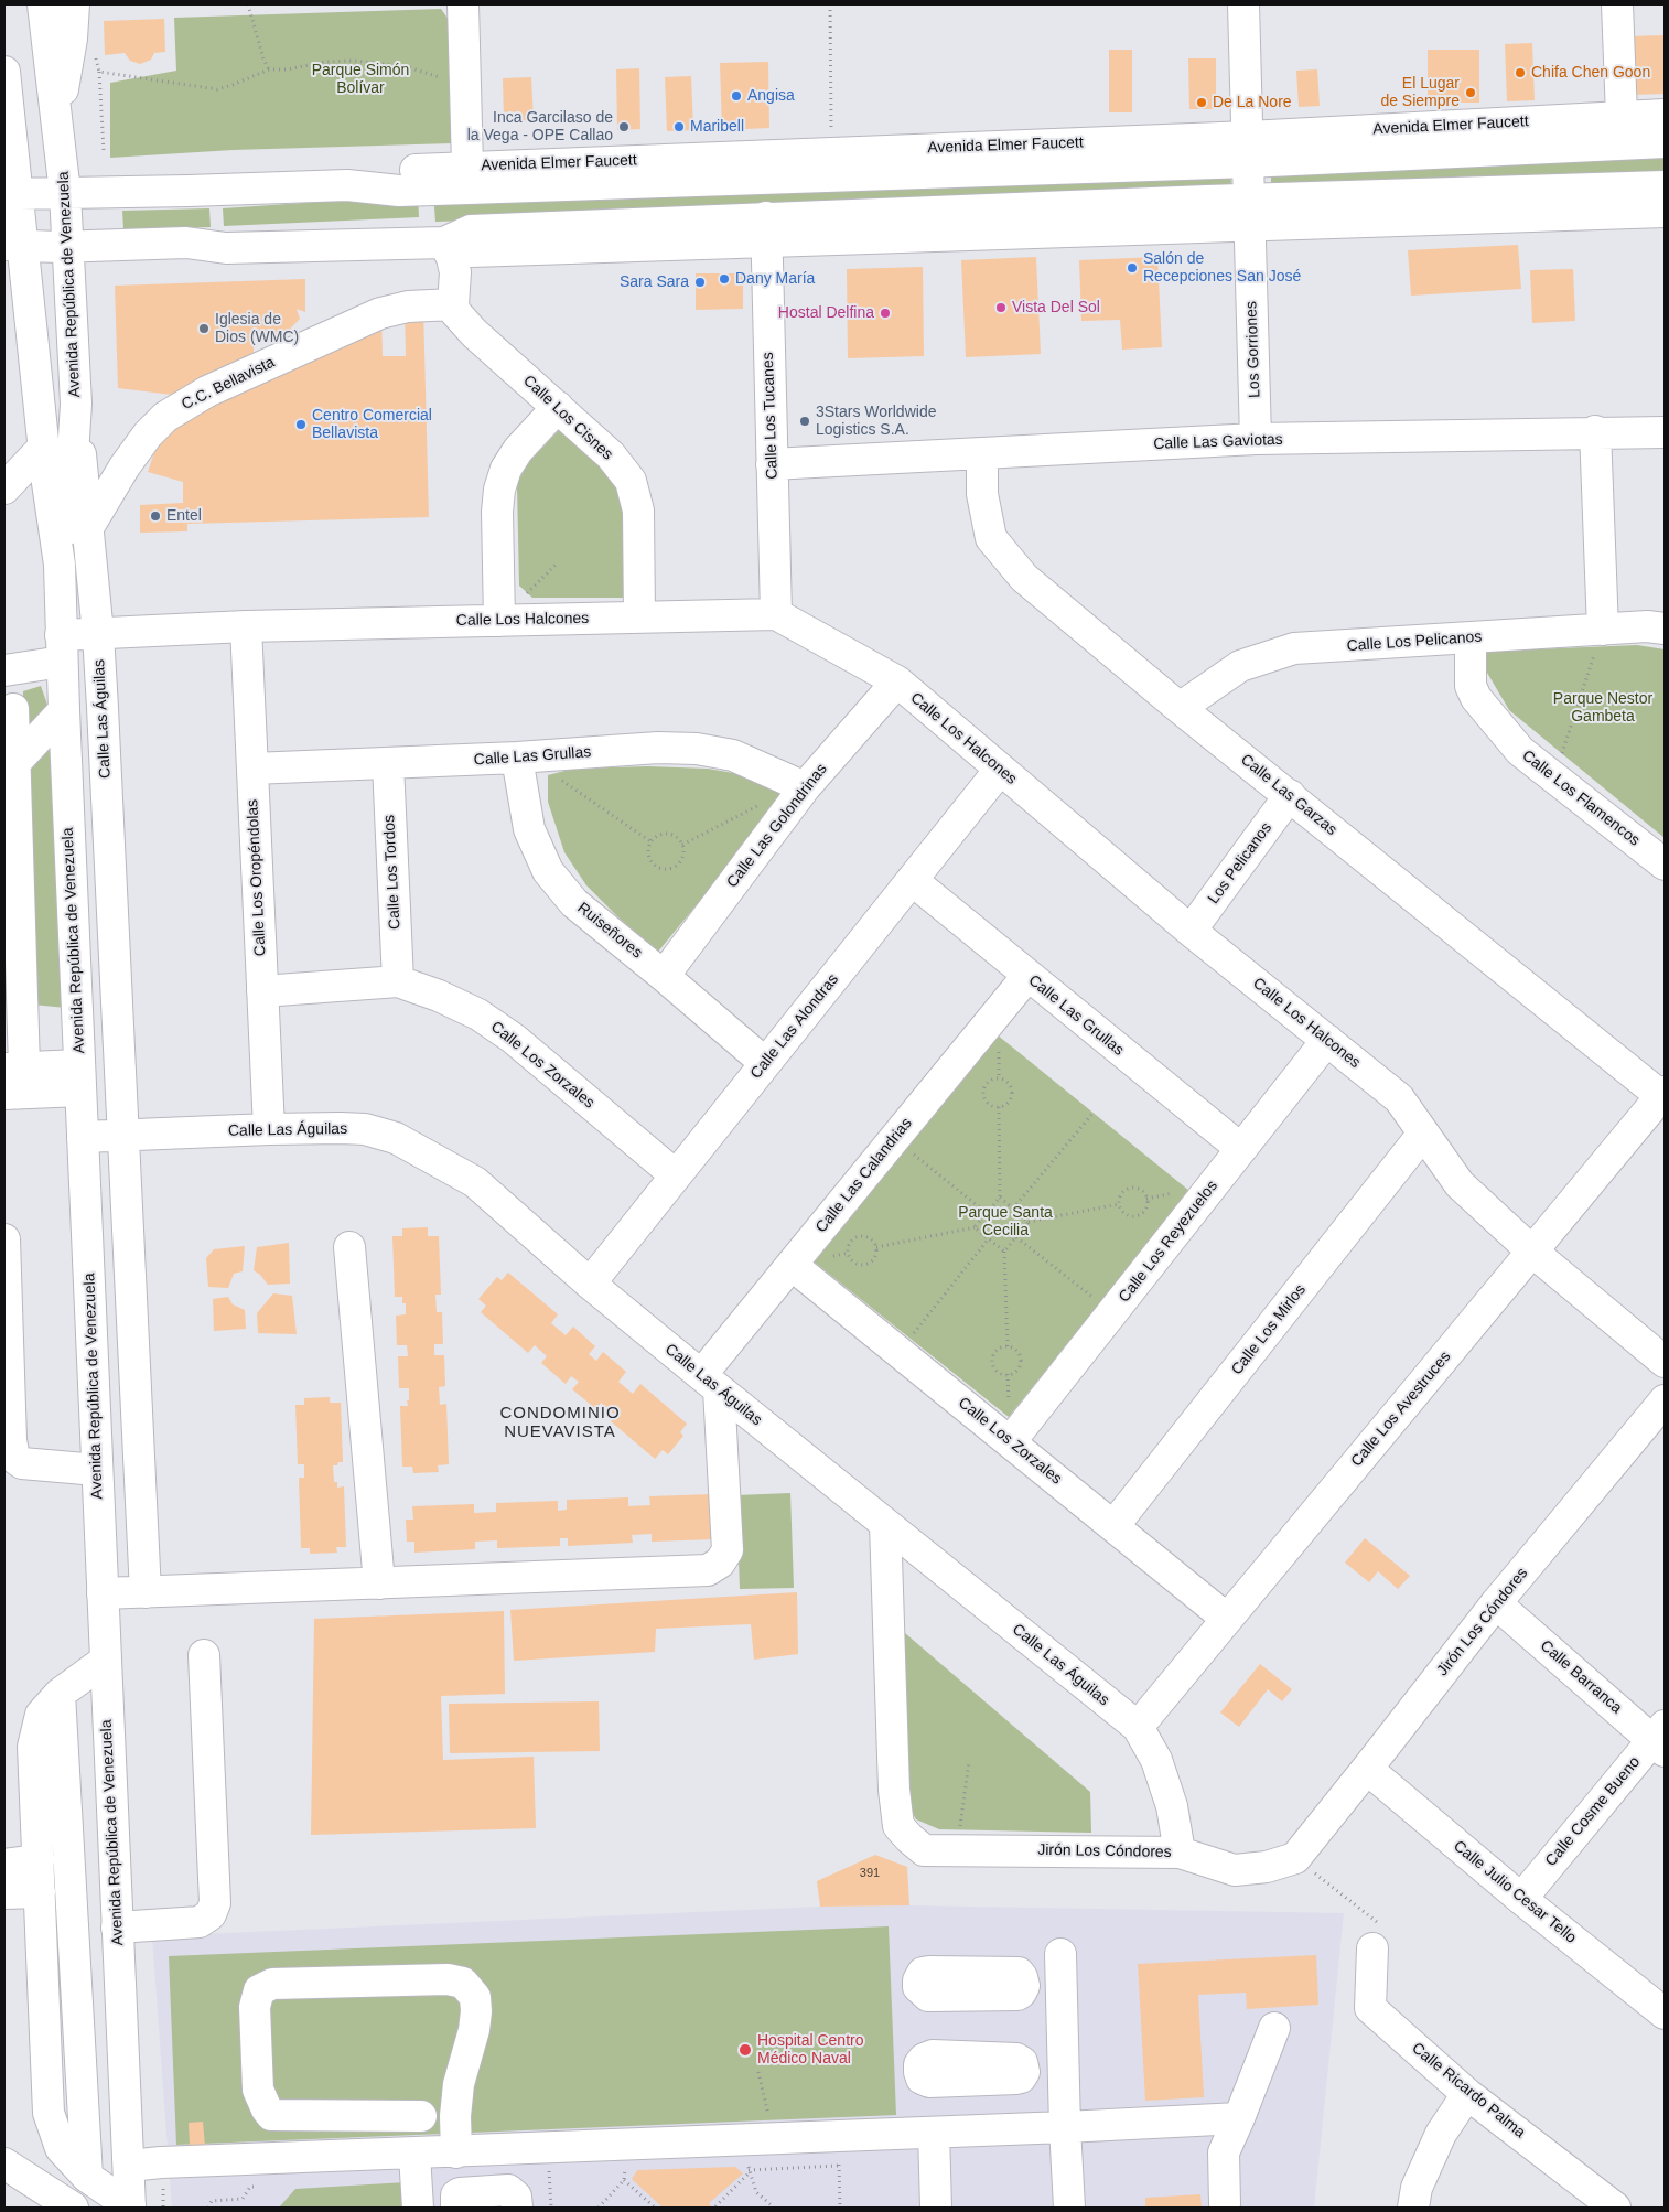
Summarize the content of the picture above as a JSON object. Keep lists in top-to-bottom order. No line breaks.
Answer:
{"streets":{"street":["Avenida Elmer Faucett","Avenida República de Venezuela","Los Gorriones","C.C. Bellavista","Calle Los Tucanes","Calle Los Cisnes","Calle Las Gaviotas","Calle Los Halcones","Calle Los Pelicanos","Calle Las Águilas","Calle Las Grullas","Calle Las Garzas","Calle Los Flamencos","Calle Las Golondrinas","Los Pelicanos","Calle Los Tordos","Calle Los Oropéndolas","Ruiseñores","Calle Las Alondras","Calle Los Zorzales","Calle Las Calandrias","Calle Los Reyezuelos","Calle Los Mirlos","Calle Los Avestruces","Jirón Los Cóndores","Calle Barranca","Calle Cosme Bueno","Calle Julio Cesar Tello","Calle Ricardo Palma"]},"crossings":[["Avenida Elmer Faucett","Avenida República de Venezuela"],["Avenida Elmer Faucett","Los Gorriones"],["Avenida República de Venezuela","Calle Los Halcones"],["Avenida República de Venezuela","Calle Las Águilas"],["Los Gorriones","Calle Las Gaviotas"],["C.C. Bellavista","Calle Los Cisnes"],["C.C. Bellavista","Calle Las Águilas"],["Calle Los Tucanes","Calle Las Gaviotas"],["Calle Los Tucanes","Calle Los Halcones"],["Calle Los Cisnes","Calle Los Halcones"],["Calle Las Gaviotas","Calle Las Garzas"],["Calle Los Halcones","Calle Las Águilas"],["Calle Los Halcones","Calle Las Golondrinas"],["Calle Los Halcones","Los Pelicanos"],["Calle Los Halcones","Calle Los Oropéndolas"],["Calle Los Halcones","Calle Las Alondras"],["Calle Los Halcones","Calle Los Reyezuelos"],["Calle Los Halcones","Calle Los Mirlos"],["Calle Los Halcones","Calle Los Avestruces"],["Calle Los Pelicanos","Calle Las Garzas"],["Calle Los Pelicanos","Calle Los Flamencos"],["Calle Las Águilas","Calle Los Oropéndolas"],["Calle Las Águilas","Calle Las Alondras"],["Calle Las Águilas","Calle Las Calandrias"],["Calle Las Águilas","Calle Los Avestruces"],["Calle Las Águilas","Jirón Los Cóndores"],["Calle Las Grullas","Calle Las Golondrinas"],["Calle Las Grullas","Calle Los Tordos"],["Calle Las Grullas","Calle Los Oropéndolas"],["Calle Las Grullas","Ruiseñores"],["Calle Las Grullas","Calle Las Alondras"],["Calle Las Grullas","Calle Las Calandrias"],["Calle Las Grullas","Calle Los Reyezuelos"],["Calle Las Garzas","Los Pelicanos"],["Calle Las Garzas","Calle Los Avestruces"],["Calle Las Golondrinas","Ruiseñores"],["Calle Los Tordos","Calle Los Zorzales"],["Calle Los Oropéndolas","Calle Los Zorzales"],["Ruiseñores","Calle Las Alondras"],["Calle Las Alondras","Calle Los Zorzales"],["Calle Los Zorzales","Calle Las Calandrias"],["Calle Los Zorzales","Calle Los Reyezuelos"],["Calle Los Zorzales","Calle Los Mirlos"],["Calle Los Zorzales","Calle Los Avestruces"],["Jirón Los Cóndores","Calle Barranca"],["Jirón Los Cóndores","Calle Julio Cesar Tello"],["Calle Barranca","Calle Cosme Bueno"],["Calle Cosme Bueno","Calle Julio Cesar Tello"]],"districts":["CONDOMINIO NUEVAVISTA"],"parks":["Parque Simón Bolívar","Parque Nestor Gambeta","Parque Santa Cecilia"],"places":["Chifa Chen Goon","El Lugar de Siempre","Angisa","De La Nore","Inca Garcilaso de la Vega - OPE Callao","Maribell","Salón de Recepciones San José","Dany María","Sara Sara","Vista Del Sol","Hostal Delfina","Iglesia de Dios (WMC)","3Stars Worldwide Logistics S.A.","Centro Comercial Bellavista","Entel","Hospital Centro Médico Naval"],"house_numbers":["391"]}
